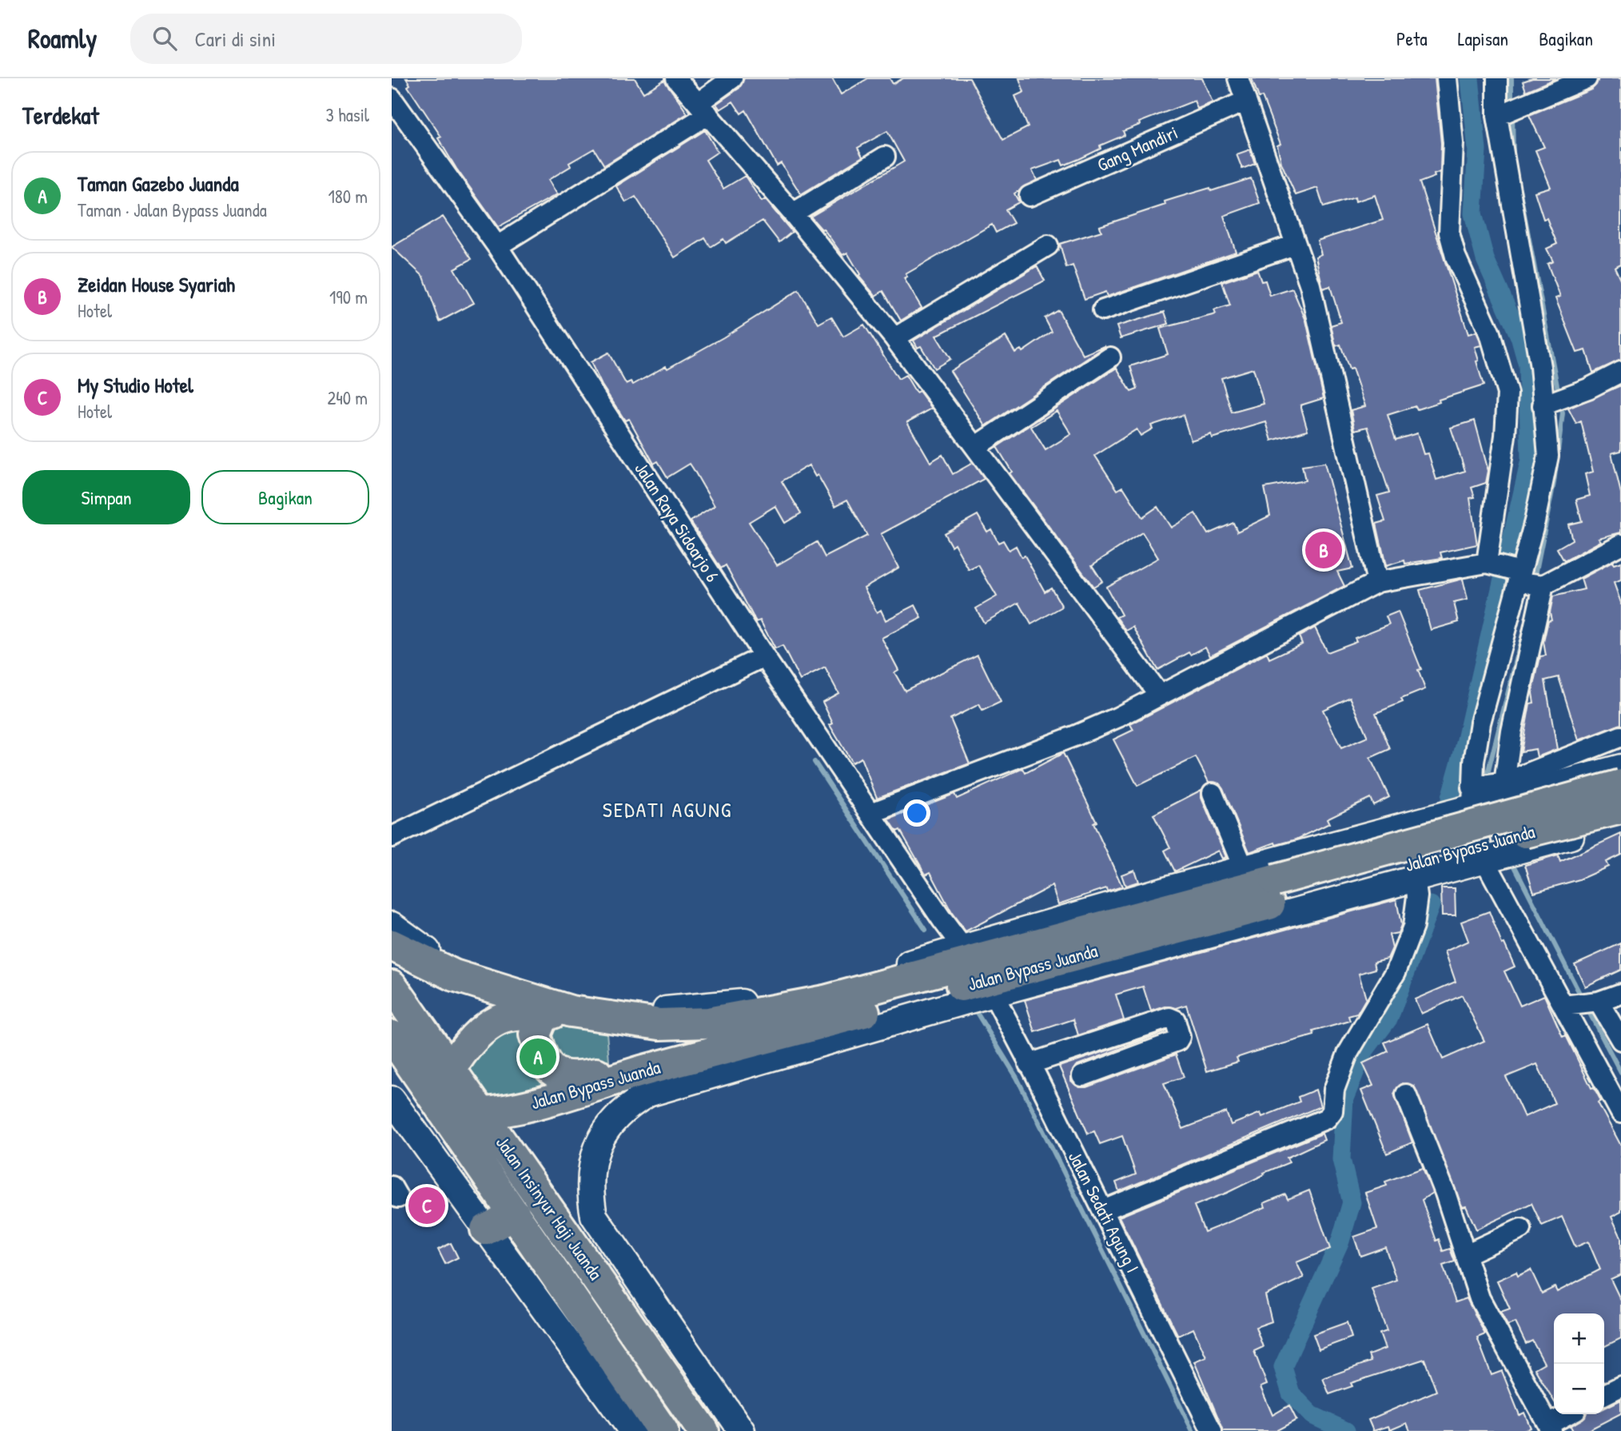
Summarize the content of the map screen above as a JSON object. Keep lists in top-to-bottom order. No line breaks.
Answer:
{"streets":{"highway":["Jalan Bypass Juanda","Jalan Insinyur Haji Juanda"],"street":["Gang Mandiri","Jalan Raya Sidoarjo 6","Jalan Sedati Agung I"]},"crossings":[["Jalan Raya Sidoarjo 6","Jalan Bypass Juanda"],["Jalan Raya Sidoarjo 6","Jalan Insinyur Haji Juanda"],["Jalan Raya Sidoarjo 6","Jalan Sedati Agung I"],["Jalan Bypass Juanda","Jalan Insinyur Haji Juanda"],["Jalan Bypass Juanda","Jalan Sedati Agung I"],["Jalan Insinyur Haji Juanda","Jalan Sedati Agung I"]],"districts":["SEDATI AGUNG"],"page":{"header":"Roamly","search":"Cari di sini","nav":["Peta","Lapisan","Bagikan"],"heading":["Terdekat","3 hasil"],"list":[{"mark":"A","name":"Taman Gazebo Juanda","note":"Taman · Jalan Bypass Juanda","value":"180 m"},{"mark":"B","name":"Zeidan House Syariah","note":"Hotel","value":"190 m"},{"mark":"C","name":"My Studio Hotel","note":"Hotel","value":"240 m"}],"buttons":["Simpan","Bagikan"],"pins":["B","A","C"],"map_buttons":["+","−"]}}
